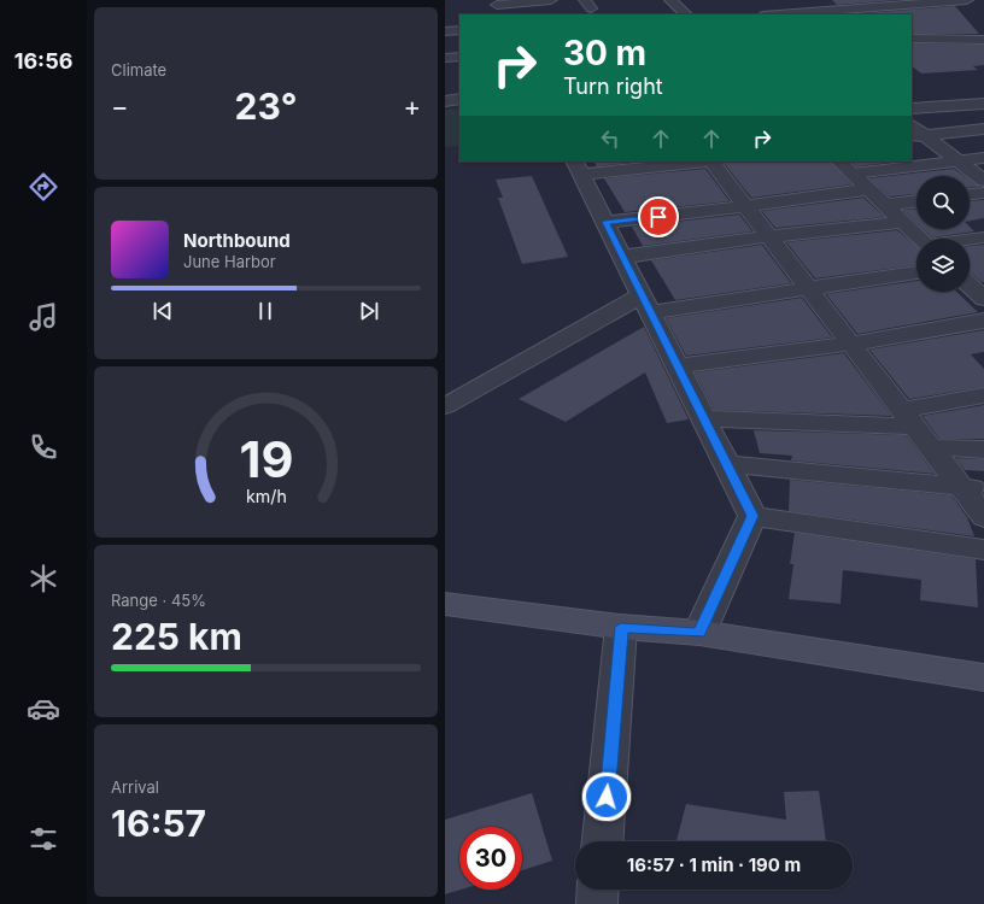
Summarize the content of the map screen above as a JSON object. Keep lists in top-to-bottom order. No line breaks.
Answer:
{"page":{"tabs":"16:56","tile":["Climate",["Range · 45%","225 km"],["Arrival","16:57"]],"turn":["30 m","Turn right"],"heat":["−","23°","+"],"song":["Northbound","June Harbor"],"limit":"30","trip":"16:57 · 1 min · 190 m","gauge":["19","km/h"]}}
